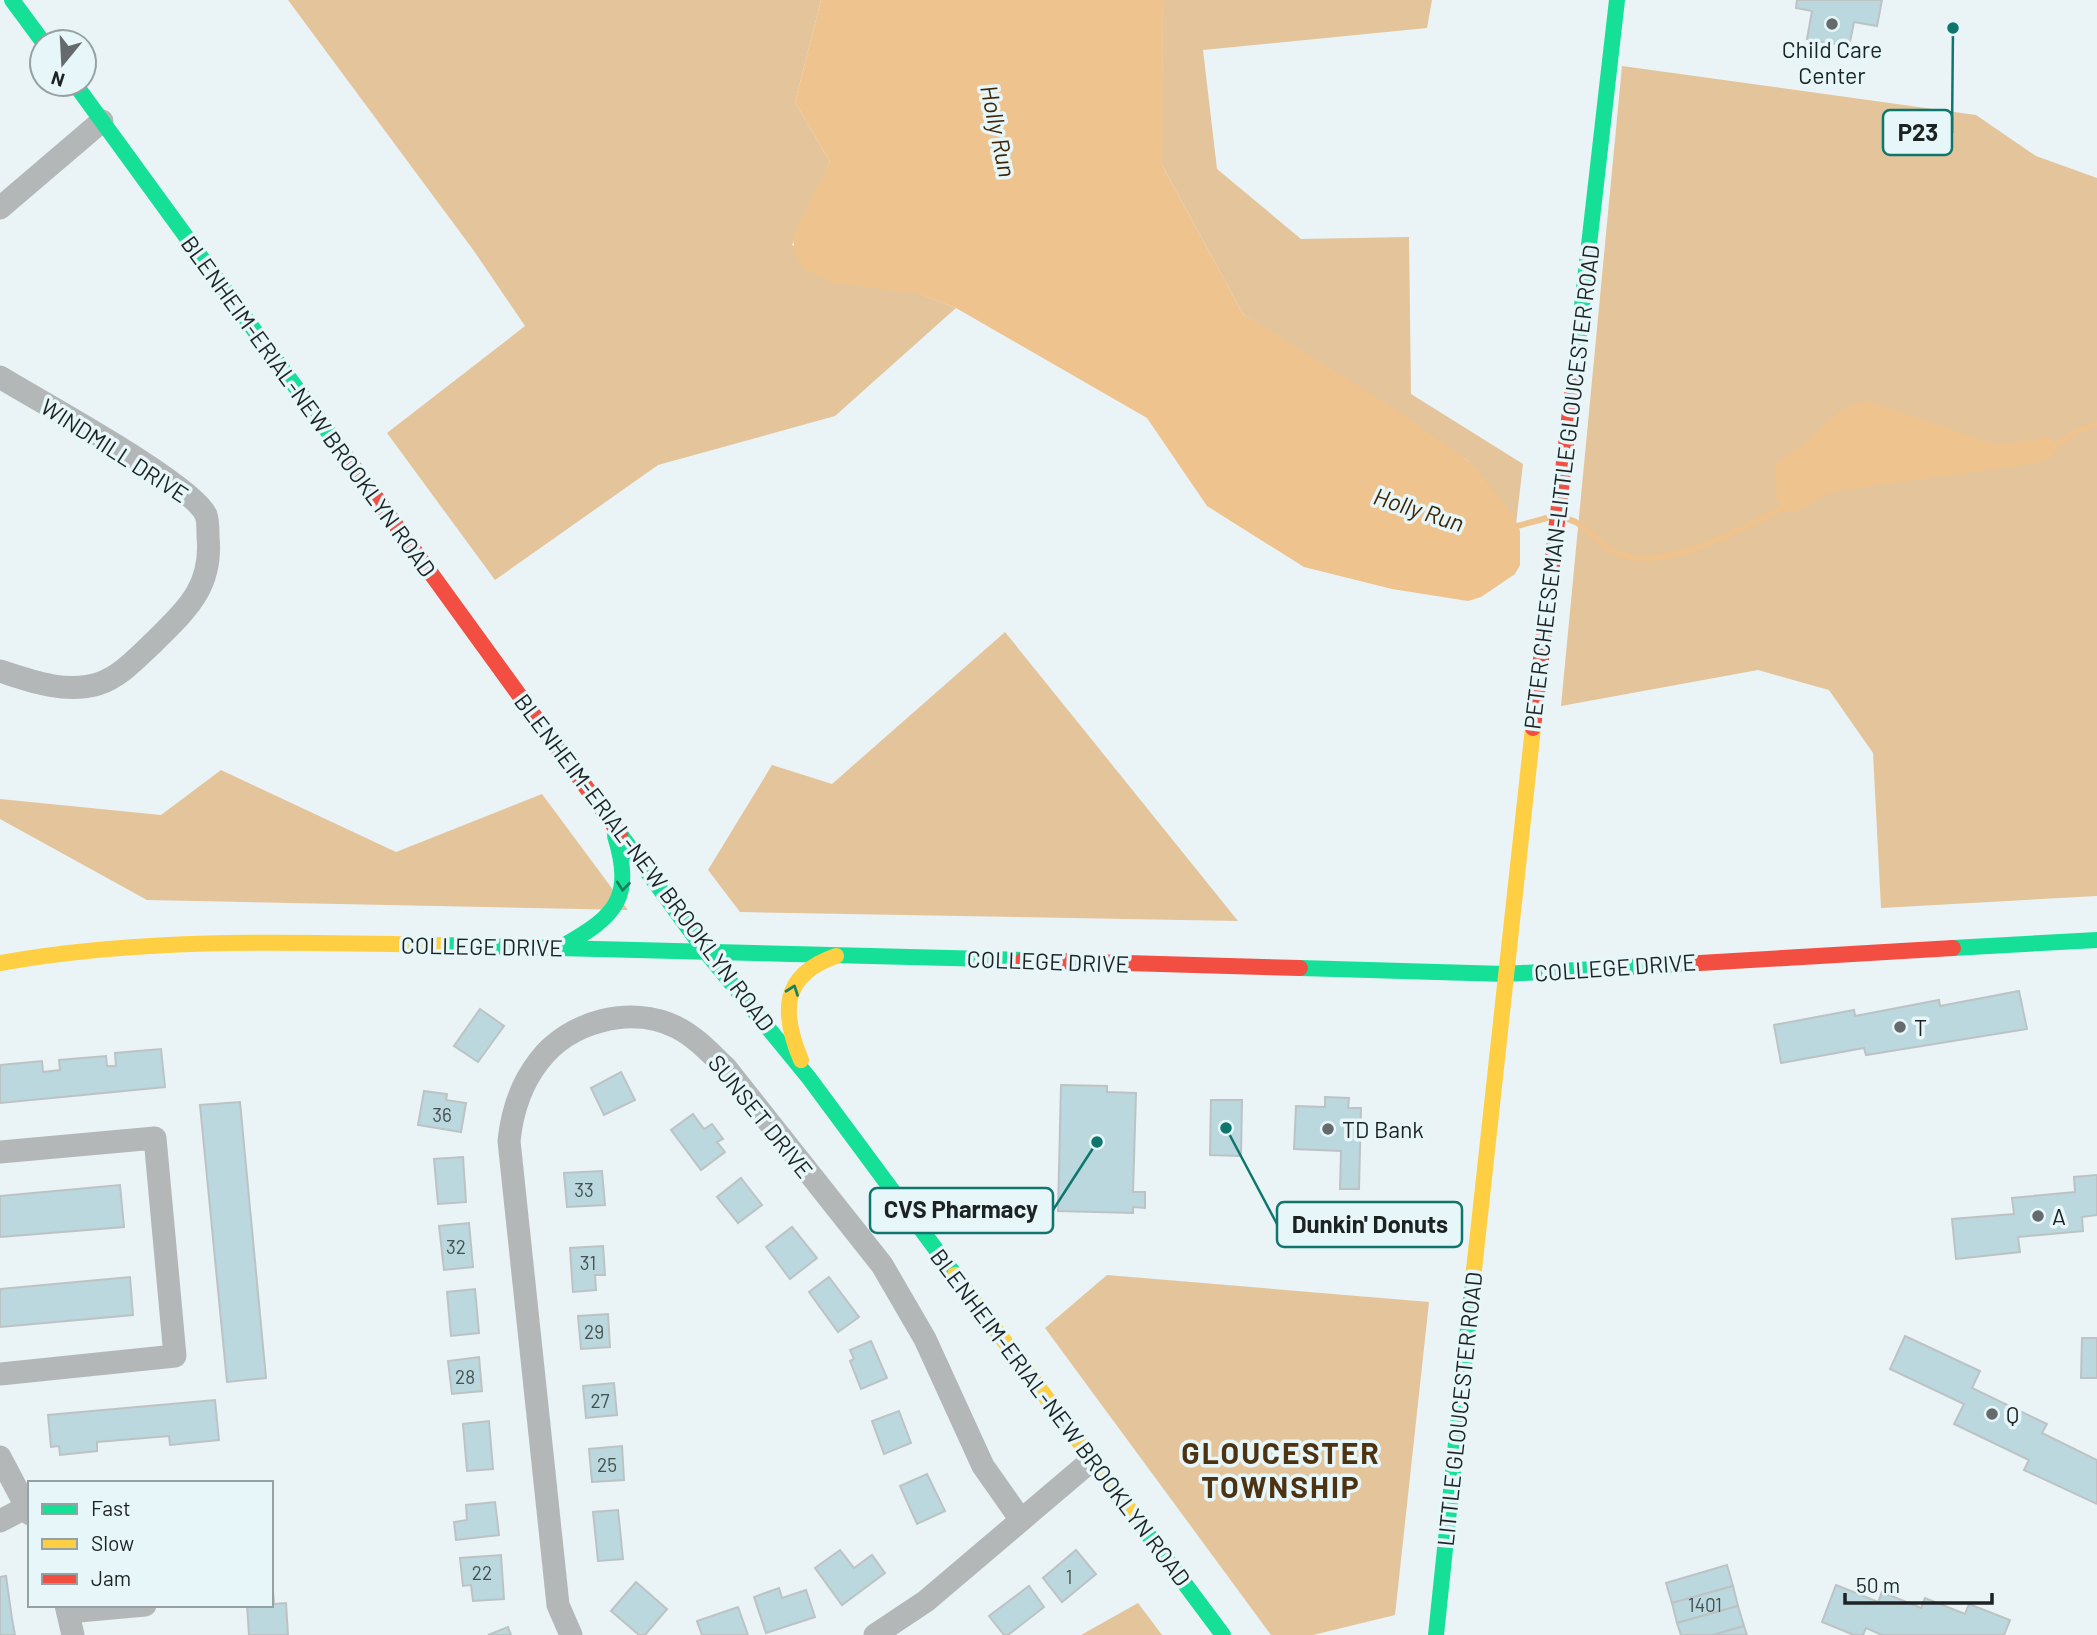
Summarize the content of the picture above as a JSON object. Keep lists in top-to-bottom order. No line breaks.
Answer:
{"streets":{"main road":["BLENHEIM-ERIAL-NEW BROOKLYN ROAD","PETER CHEESEMAN-LITTLE GLOUCESTER ROAD","COLLEGE DRIVE","LITTLE GLOUCESTER ROAD"],"street":["WINDMILL DRIVE","SUNSET DRIVE"]},"crossings":[["BLENHEIM-ERIAL-NEW BROOKLYN ROAD","COLLEGE DRIVE"],["PETER CHEESEMAN-LITTLE GLOUCESTER ROAD","COLLEGE DRIVE"],["PETER CHEESEMAN-LITTLE GLOUCESTER ROAD","LITTLE GLOUCESTER ROAD"],["COLLEGE DRIVE","LITTLE GLOUCESTER ROAD"]],"districts":["GLOUCESTER TOWNSHIP"],"water":["Holly Run"],"places":["Child Care Center","P23","T","Dunkin' Donuts","TD Bank","CVS Pharmacy","A","Q"],"house_numbers":["36","33","32","31","29","28","27","25","22","1","1401"],"legend":["Fast","Slow","Jam"],"scale_bar":"50 m","north":"bottom"}
